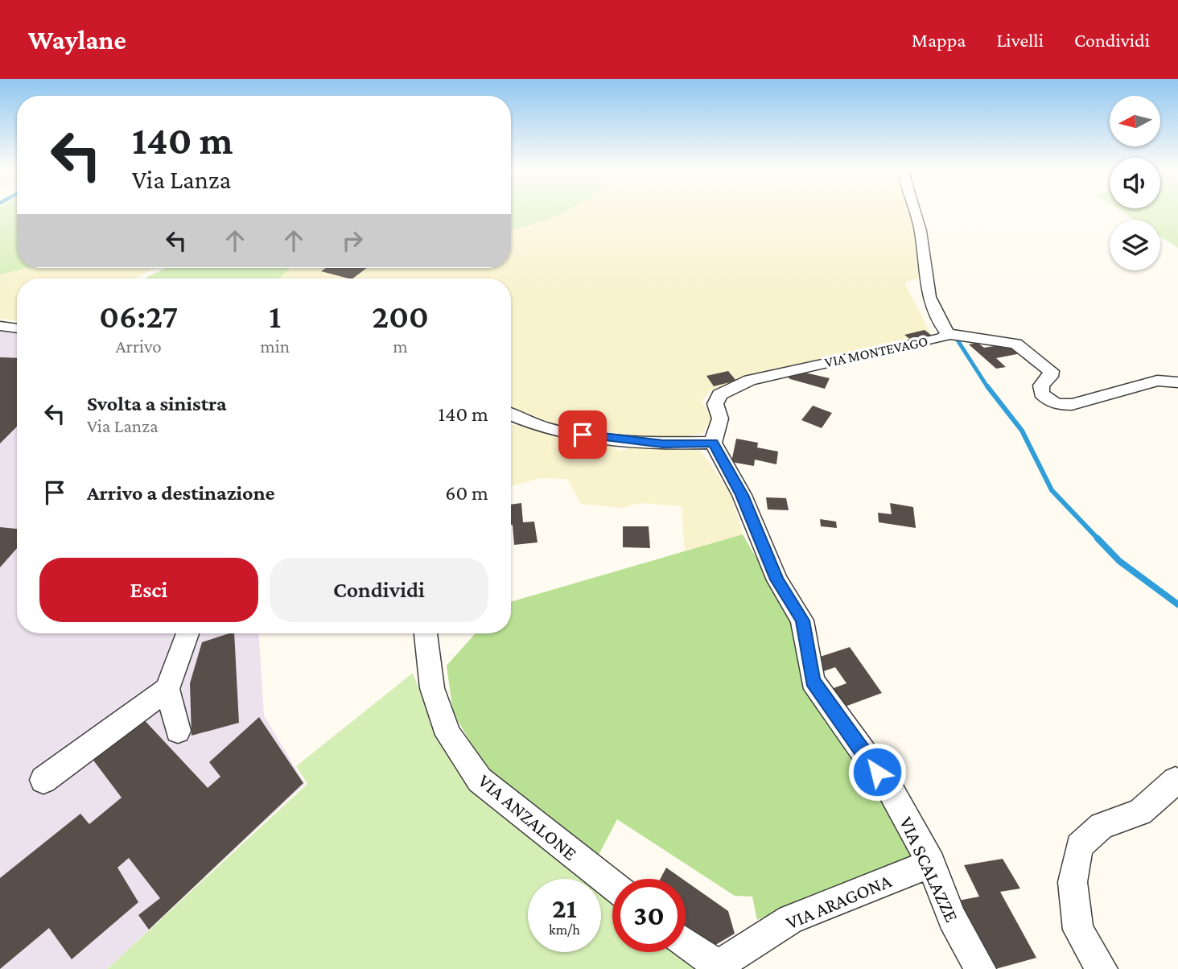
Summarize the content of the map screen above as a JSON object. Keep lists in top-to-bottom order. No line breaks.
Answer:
{"streets":{"street":["VIA MONTEVAGO","VIA ANZALONE","VIA SCALAZZE","VIA ARAGONA"]},"crossings":[["VIA MONTEVAGO","VIA SCALAZZE"],["VIA SCALAZZE","VIA ARAGONA"]],"north":"left","page":{"header":"Waylane","nav":["Mappa","Livelli","Condividi"],"turn":["140 m","Via Lanza"],"eta":["06:27","Arrivo","1","min","200","m"],"list":[{"name":"Svolta a sinistra","note":"Via Lanza","value":"140 m"},{"name":"Arrivo a destinazione","value":"60 m"}],"buttons":["Esci","Condividi"],"speed":"21 km/h","limit":"30"}}
